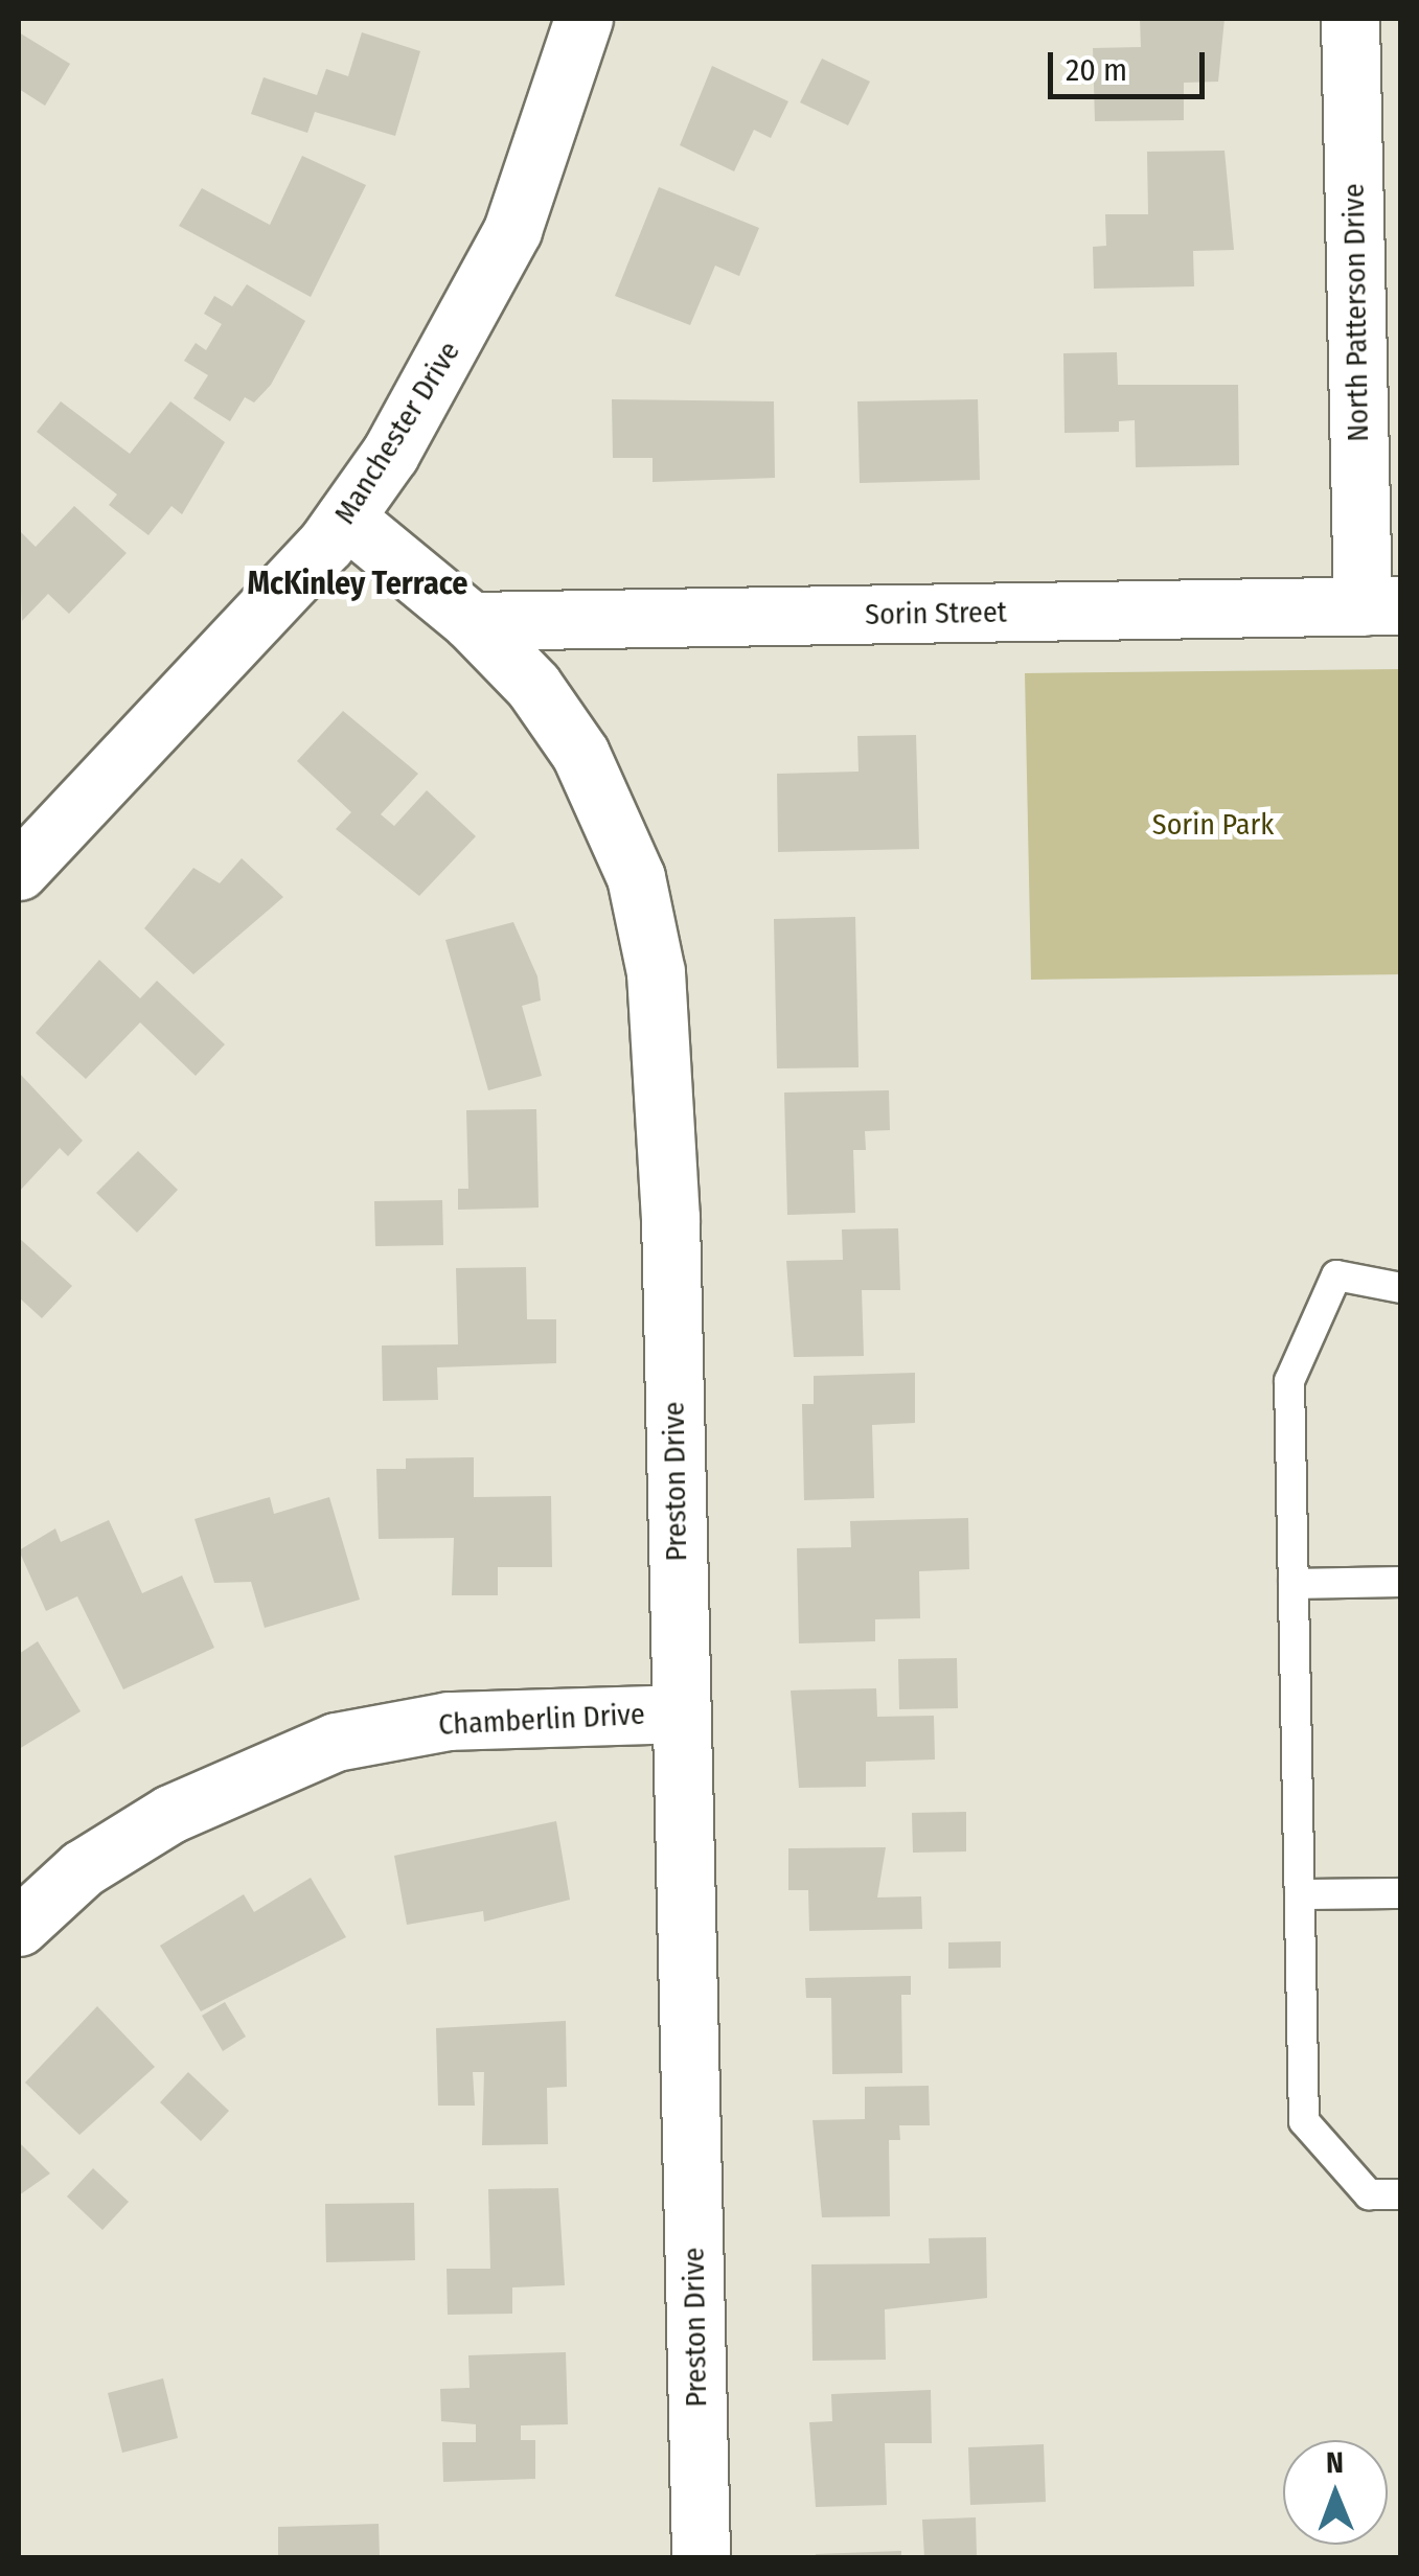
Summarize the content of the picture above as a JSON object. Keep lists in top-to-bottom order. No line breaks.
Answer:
{"streets":{"street":["North Patterson Drive","Manchester Drive","Sorin Street","Preston Drive","Chamberlin Drive"]},"crossings":[["North Patterson Drive","Sorin Street"],["Manchester Drive","Preston Drive"],["Sorin Street","Preston Drive"],["Preston Drive","Chamberlin Drive"]],"districts":["McKinley Terrace"],"parks":["Sorin Park"],"scale_bar":"20 m","north":"top"}
